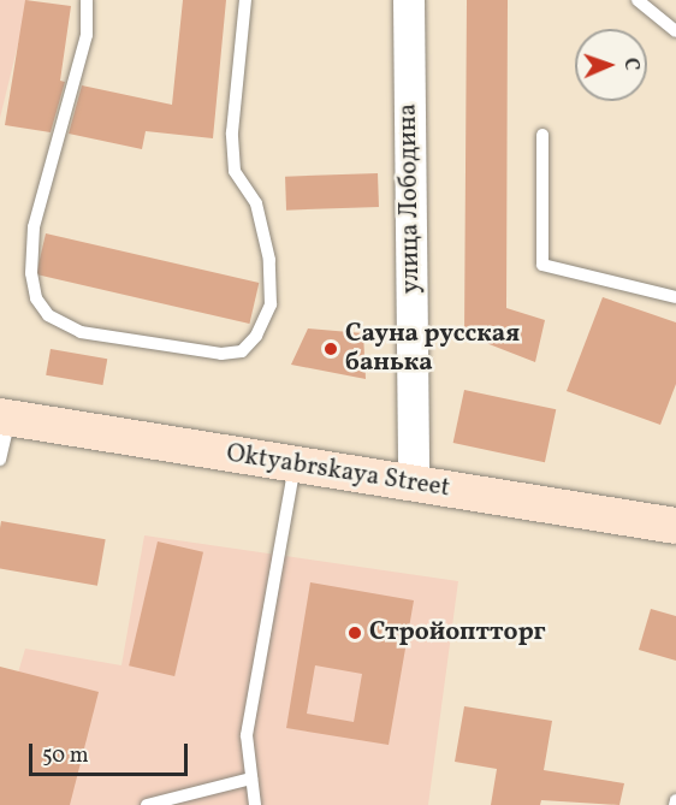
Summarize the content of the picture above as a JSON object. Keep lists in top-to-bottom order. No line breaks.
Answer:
{"streets":{"main road":["Oktyabrskaya Street"],"street":["улица Лободина"]},"crossings":[["улица Лободина","Oktyabrskaya Street"]],"places":["Сауна русская банька","Стройоптторг"],"scale_bar":"50 m","north":"right"}
